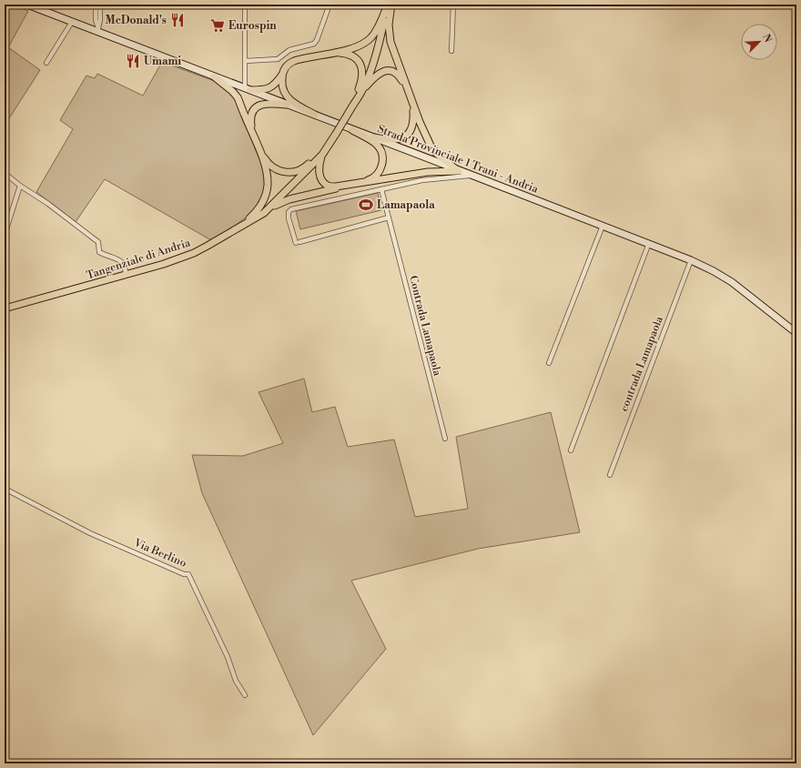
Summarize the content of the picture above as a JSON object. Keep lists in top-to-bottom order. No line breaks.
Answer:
{"streets":{"main road":["Strada Provinciale 1 Trani - Andria","Tangenziale di Andria"],"street":["Contrada Lamapaola","contrada Lamapaola","Via Berlino"]},"crossings":[["Strada Provinciale 1 Trani - Andria","contrada Lamapaola"]],"places":{"restaurant":["McDonald's","Umami"],"supermarket":["Eurospin"],"sports":["Lamapaola"]},"north":"top right"}
